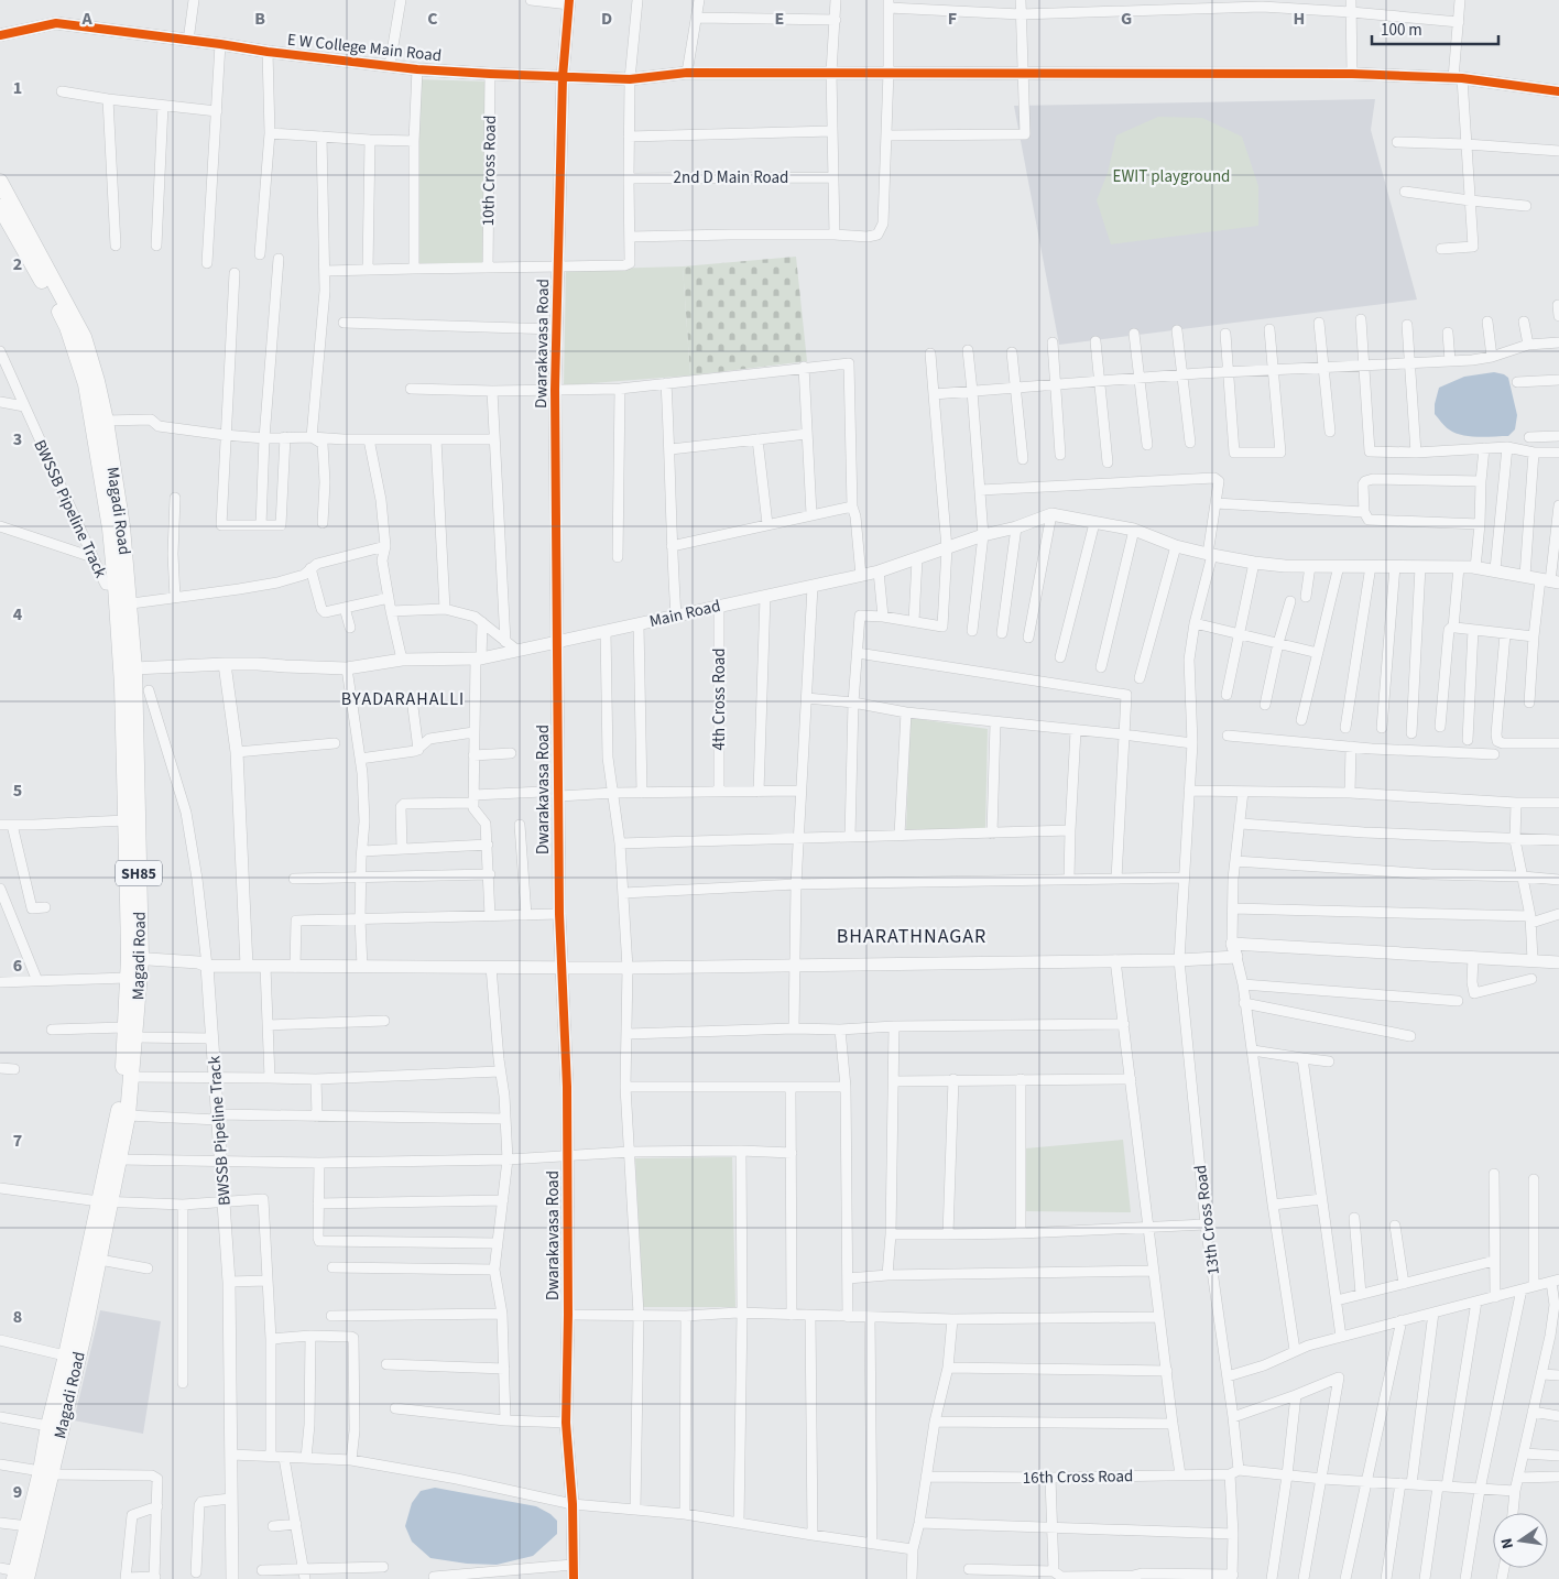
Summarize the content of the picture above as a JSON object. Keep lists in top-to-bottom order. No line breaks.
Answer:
{"streets":{"main road":["Magadi Road","SH85"],"street":["E W College Main Road","10th Cross Road","2nd D Main Road","Dwarakavasa Road","BWSSB Pipeline Track","Main Road","4th Cross Road","13th Cross Road","16th Cross Road"]},"crossings":[["E W College Main Road","10th Cross Road"],["E W College Main Road","Dwarakavasa Road"],["Dwarakavasa Road","Main Road"],["BWSSB Pipeline Track","Magadi Road"],["Magadi Road","Main Road"],["Main Road","4th Cross Road"],["13th Cross Road","16th Cross Road"]],"districts":["BYADARAHALLI","BHARATHNAGAR"],"parks":["EWIT playground"],"scale_bar":"100 m","north":"left","grid":{"columns":["A","B","C","D","E","F","G","H"],"rows":["1","2","3","4","5","6","7","8","9"]}}
